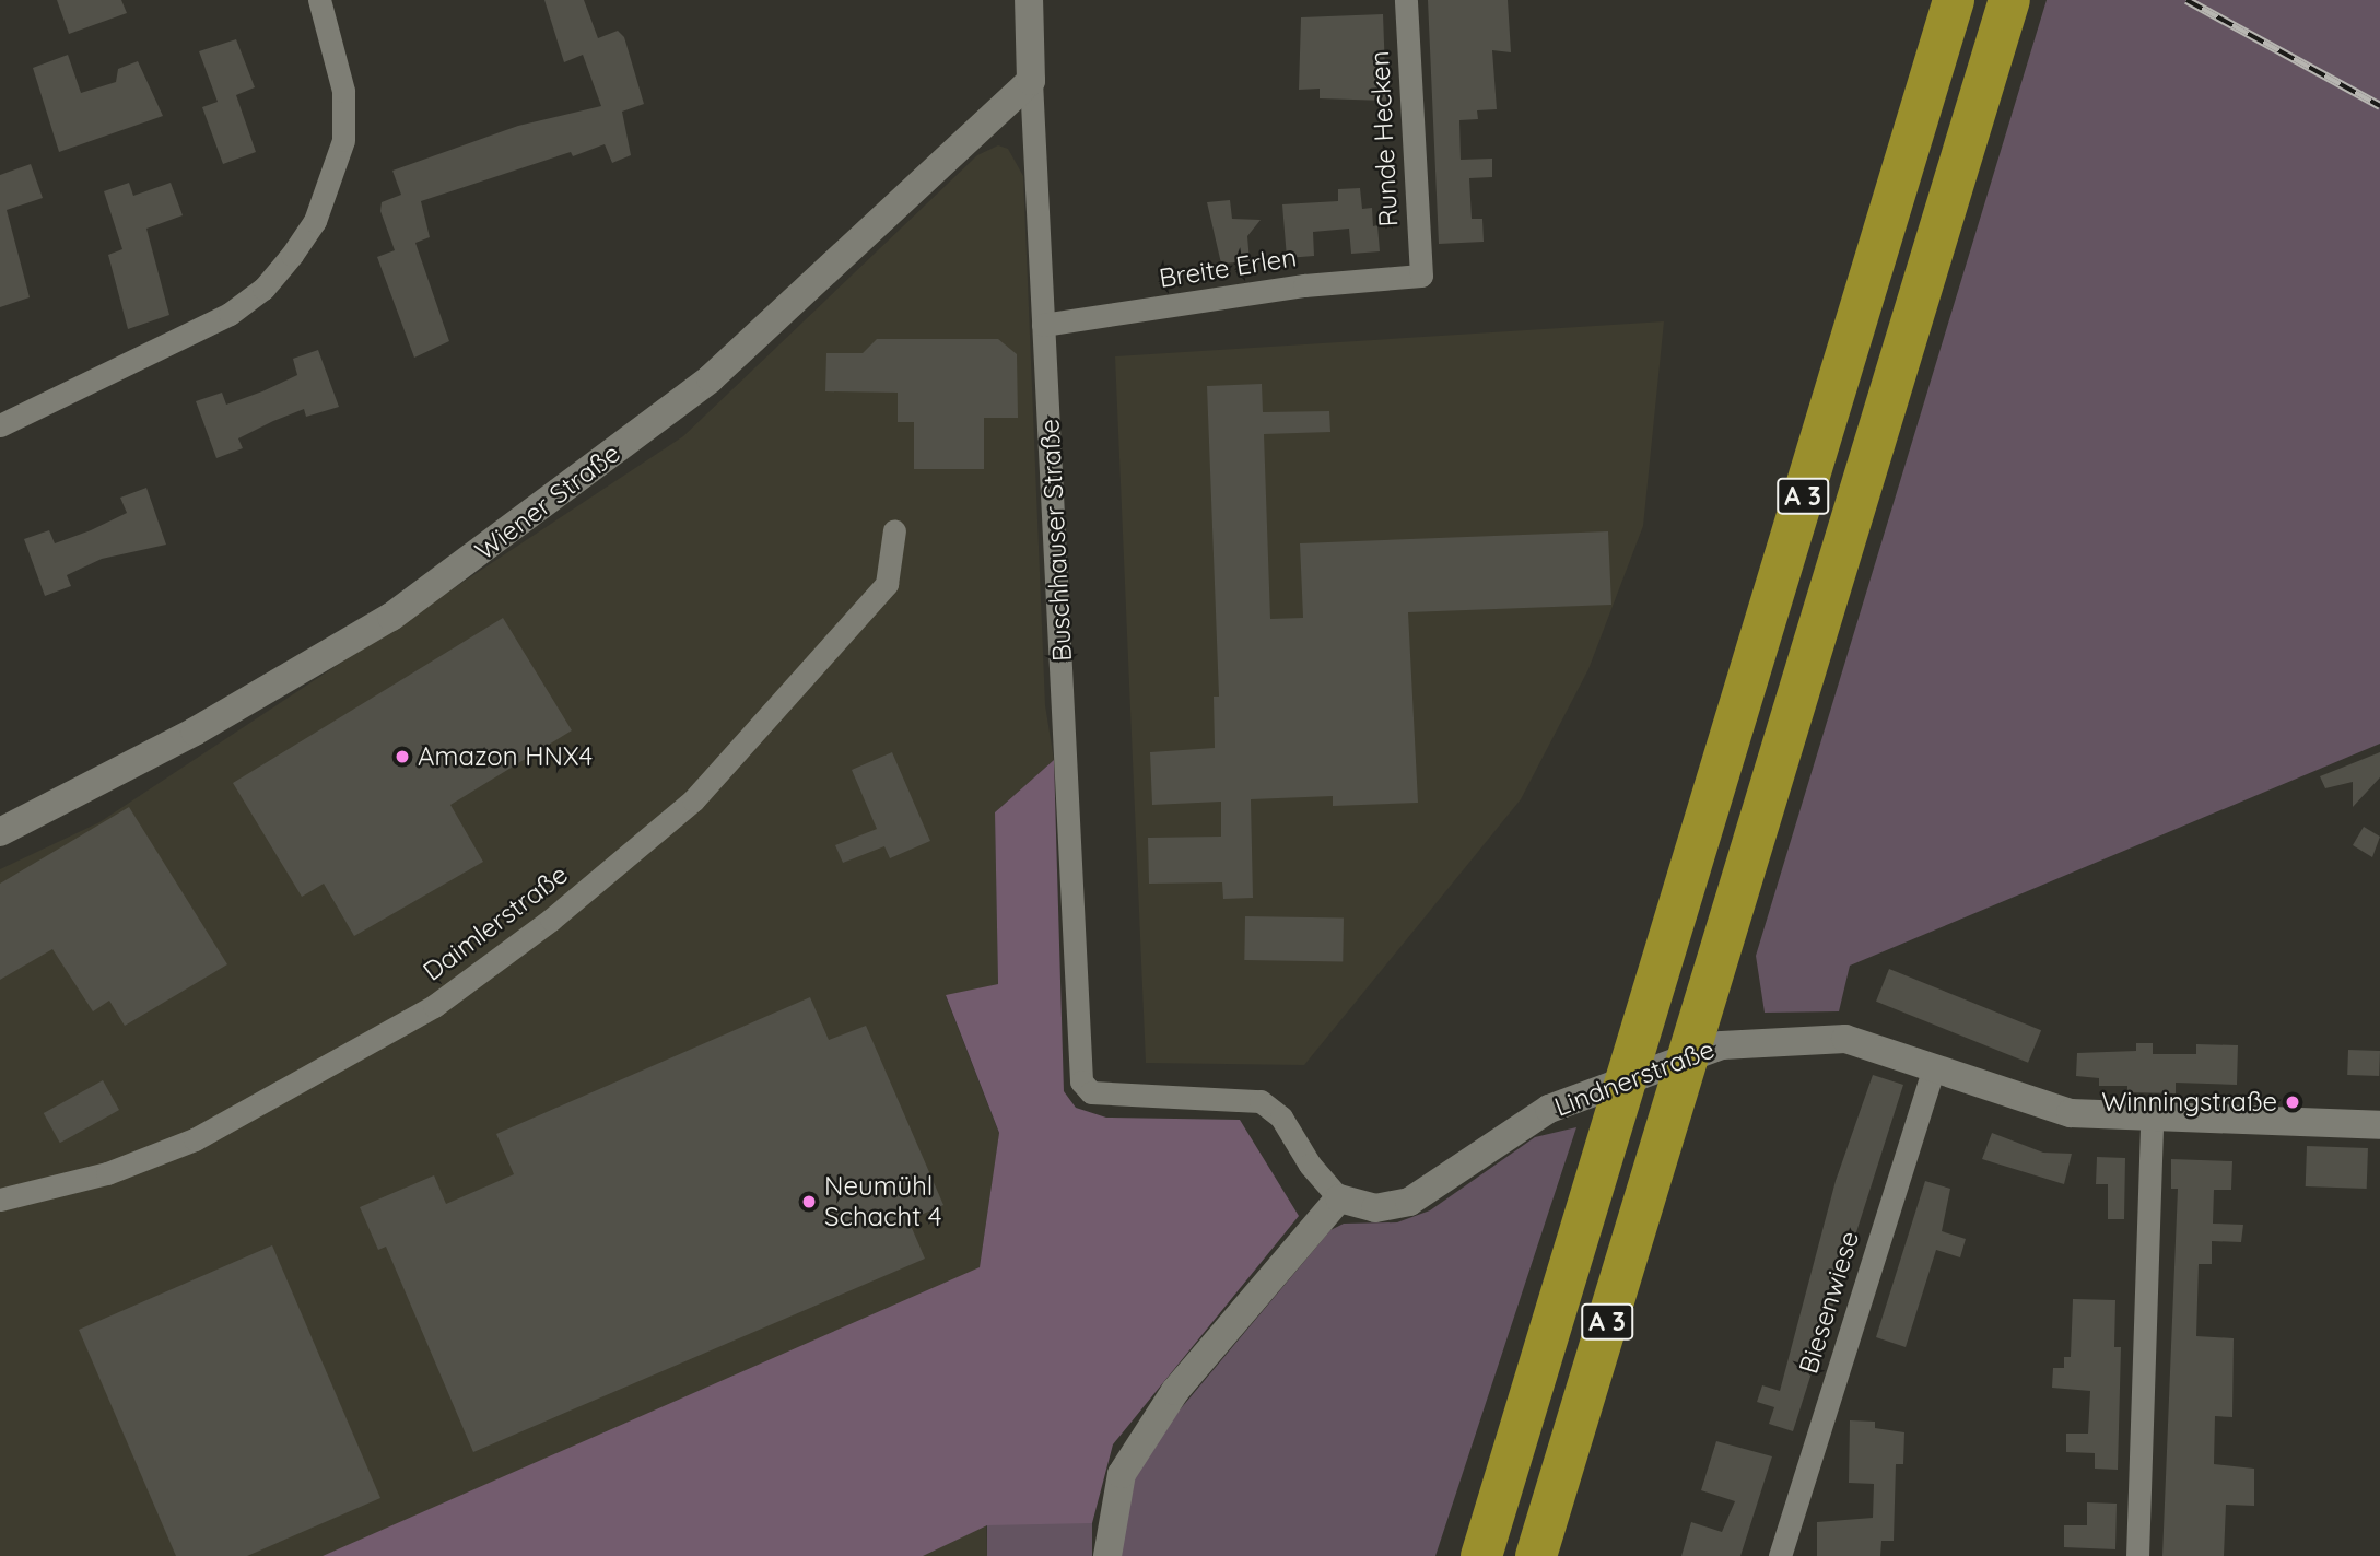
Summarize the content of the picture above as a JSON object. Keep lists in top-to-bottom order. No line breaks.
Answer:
{"streets":{"highway":["A 3"],"street":["Runde Hecken","Breite Erlen","Wiener Straße","Buschhauser Straße","Daimlerstraße","Lindnerstraße","Biesenwiese"]},"crossings":[["Runde Hecken","Breite Erlen"],["Breite Erlen","Buschhauser Straße"],["Wiener Straße","Buschhauser Straße"],["Buschhauser Straße","Lindnerstraße"],["Lindnerstraße","Biesenwiese"]],"places":["Amazon HNX4","Winningstraße","Neumühl Schacht 4"]}
